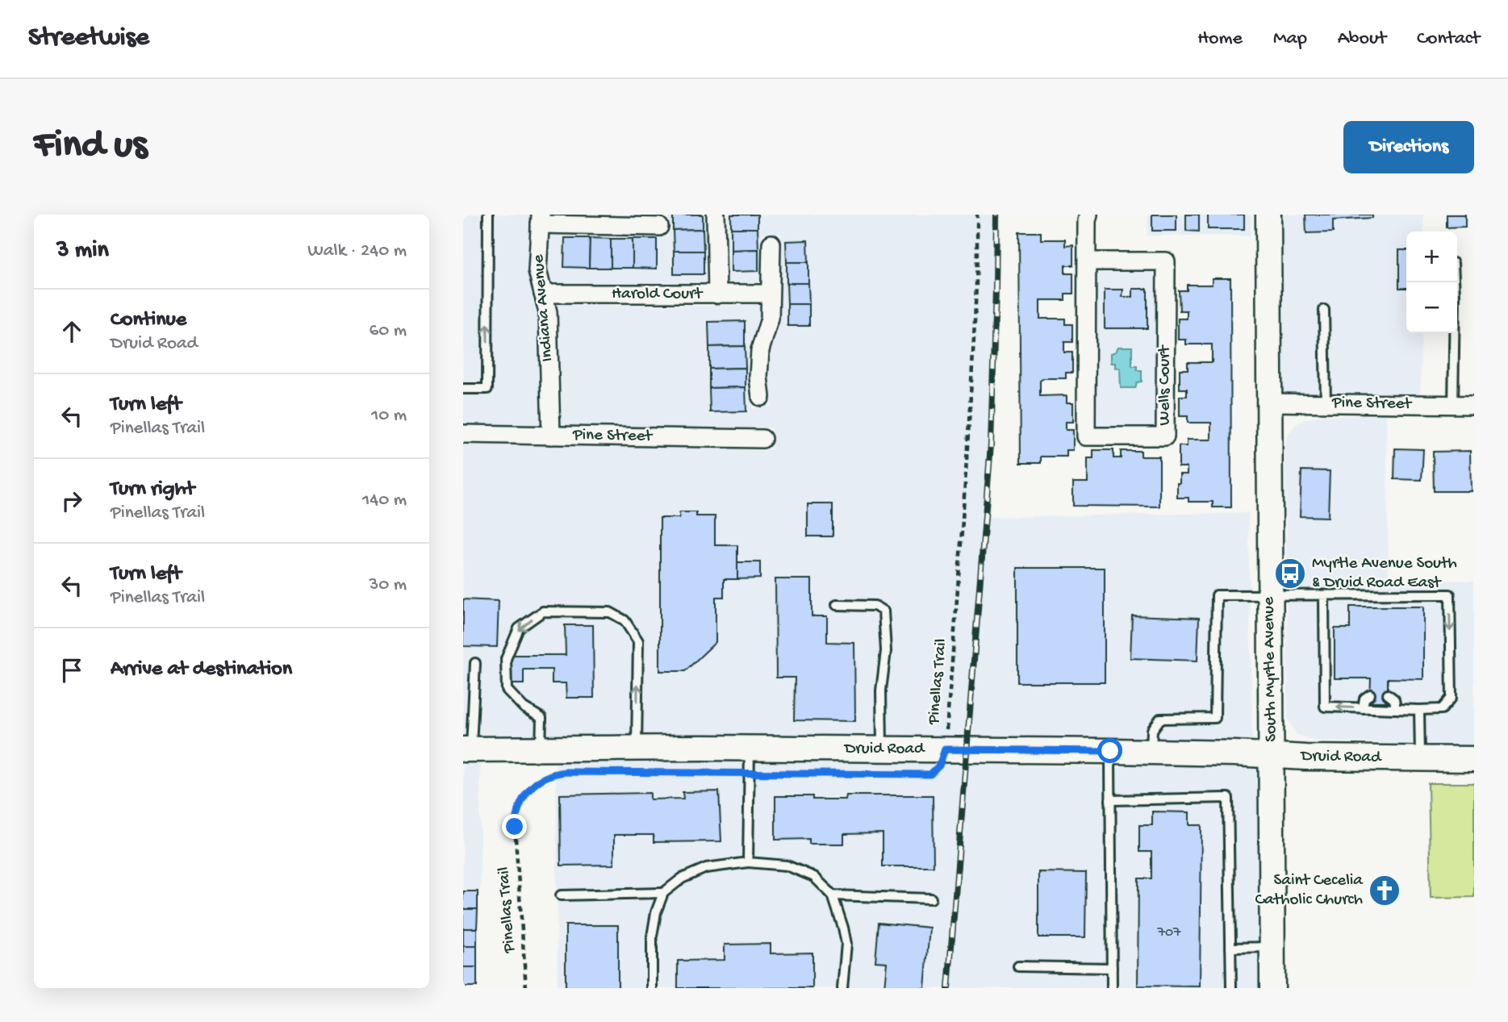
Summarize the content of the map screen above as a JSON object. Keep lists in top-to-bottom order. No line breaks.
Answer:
{"streets":{"street":["Harold Court","Indiana Avenue","Wells Court","Pine Street","South Myrtle Avenue","Druid Road"],"path":["Pinellas Trail"]},"crossings":[["Harold Court","Indiana Avenue"],["Indiana Avenue","Pine Street"],["Pine Street","South Myrtle Avenue"],["South Myrtle Avenue","Druid Road"],["Pinellas Trail","Druid Road"]],"places":{"bus stop":["Myrtle Avenue South & Druid Road East"],"church":["Saint Cecelia Catholic Church"]},"house_numbers":["707"],"page":{"header":"Streetwise","nav":["Home","Map","About","Contact"],"buttons":"Directions","title":"Find us","heading":["3 min","Walk · 240 m"],"map_buttons":["+","−"],"list":[["Continue","Druid Road","60 m"],["Turn left","Pinellas Trail","10 m"],["Turn right","Pinellas Trail","140 m"],["Turn left","Pinellas Trail","30 m"],"Arrive at destination"]}}
